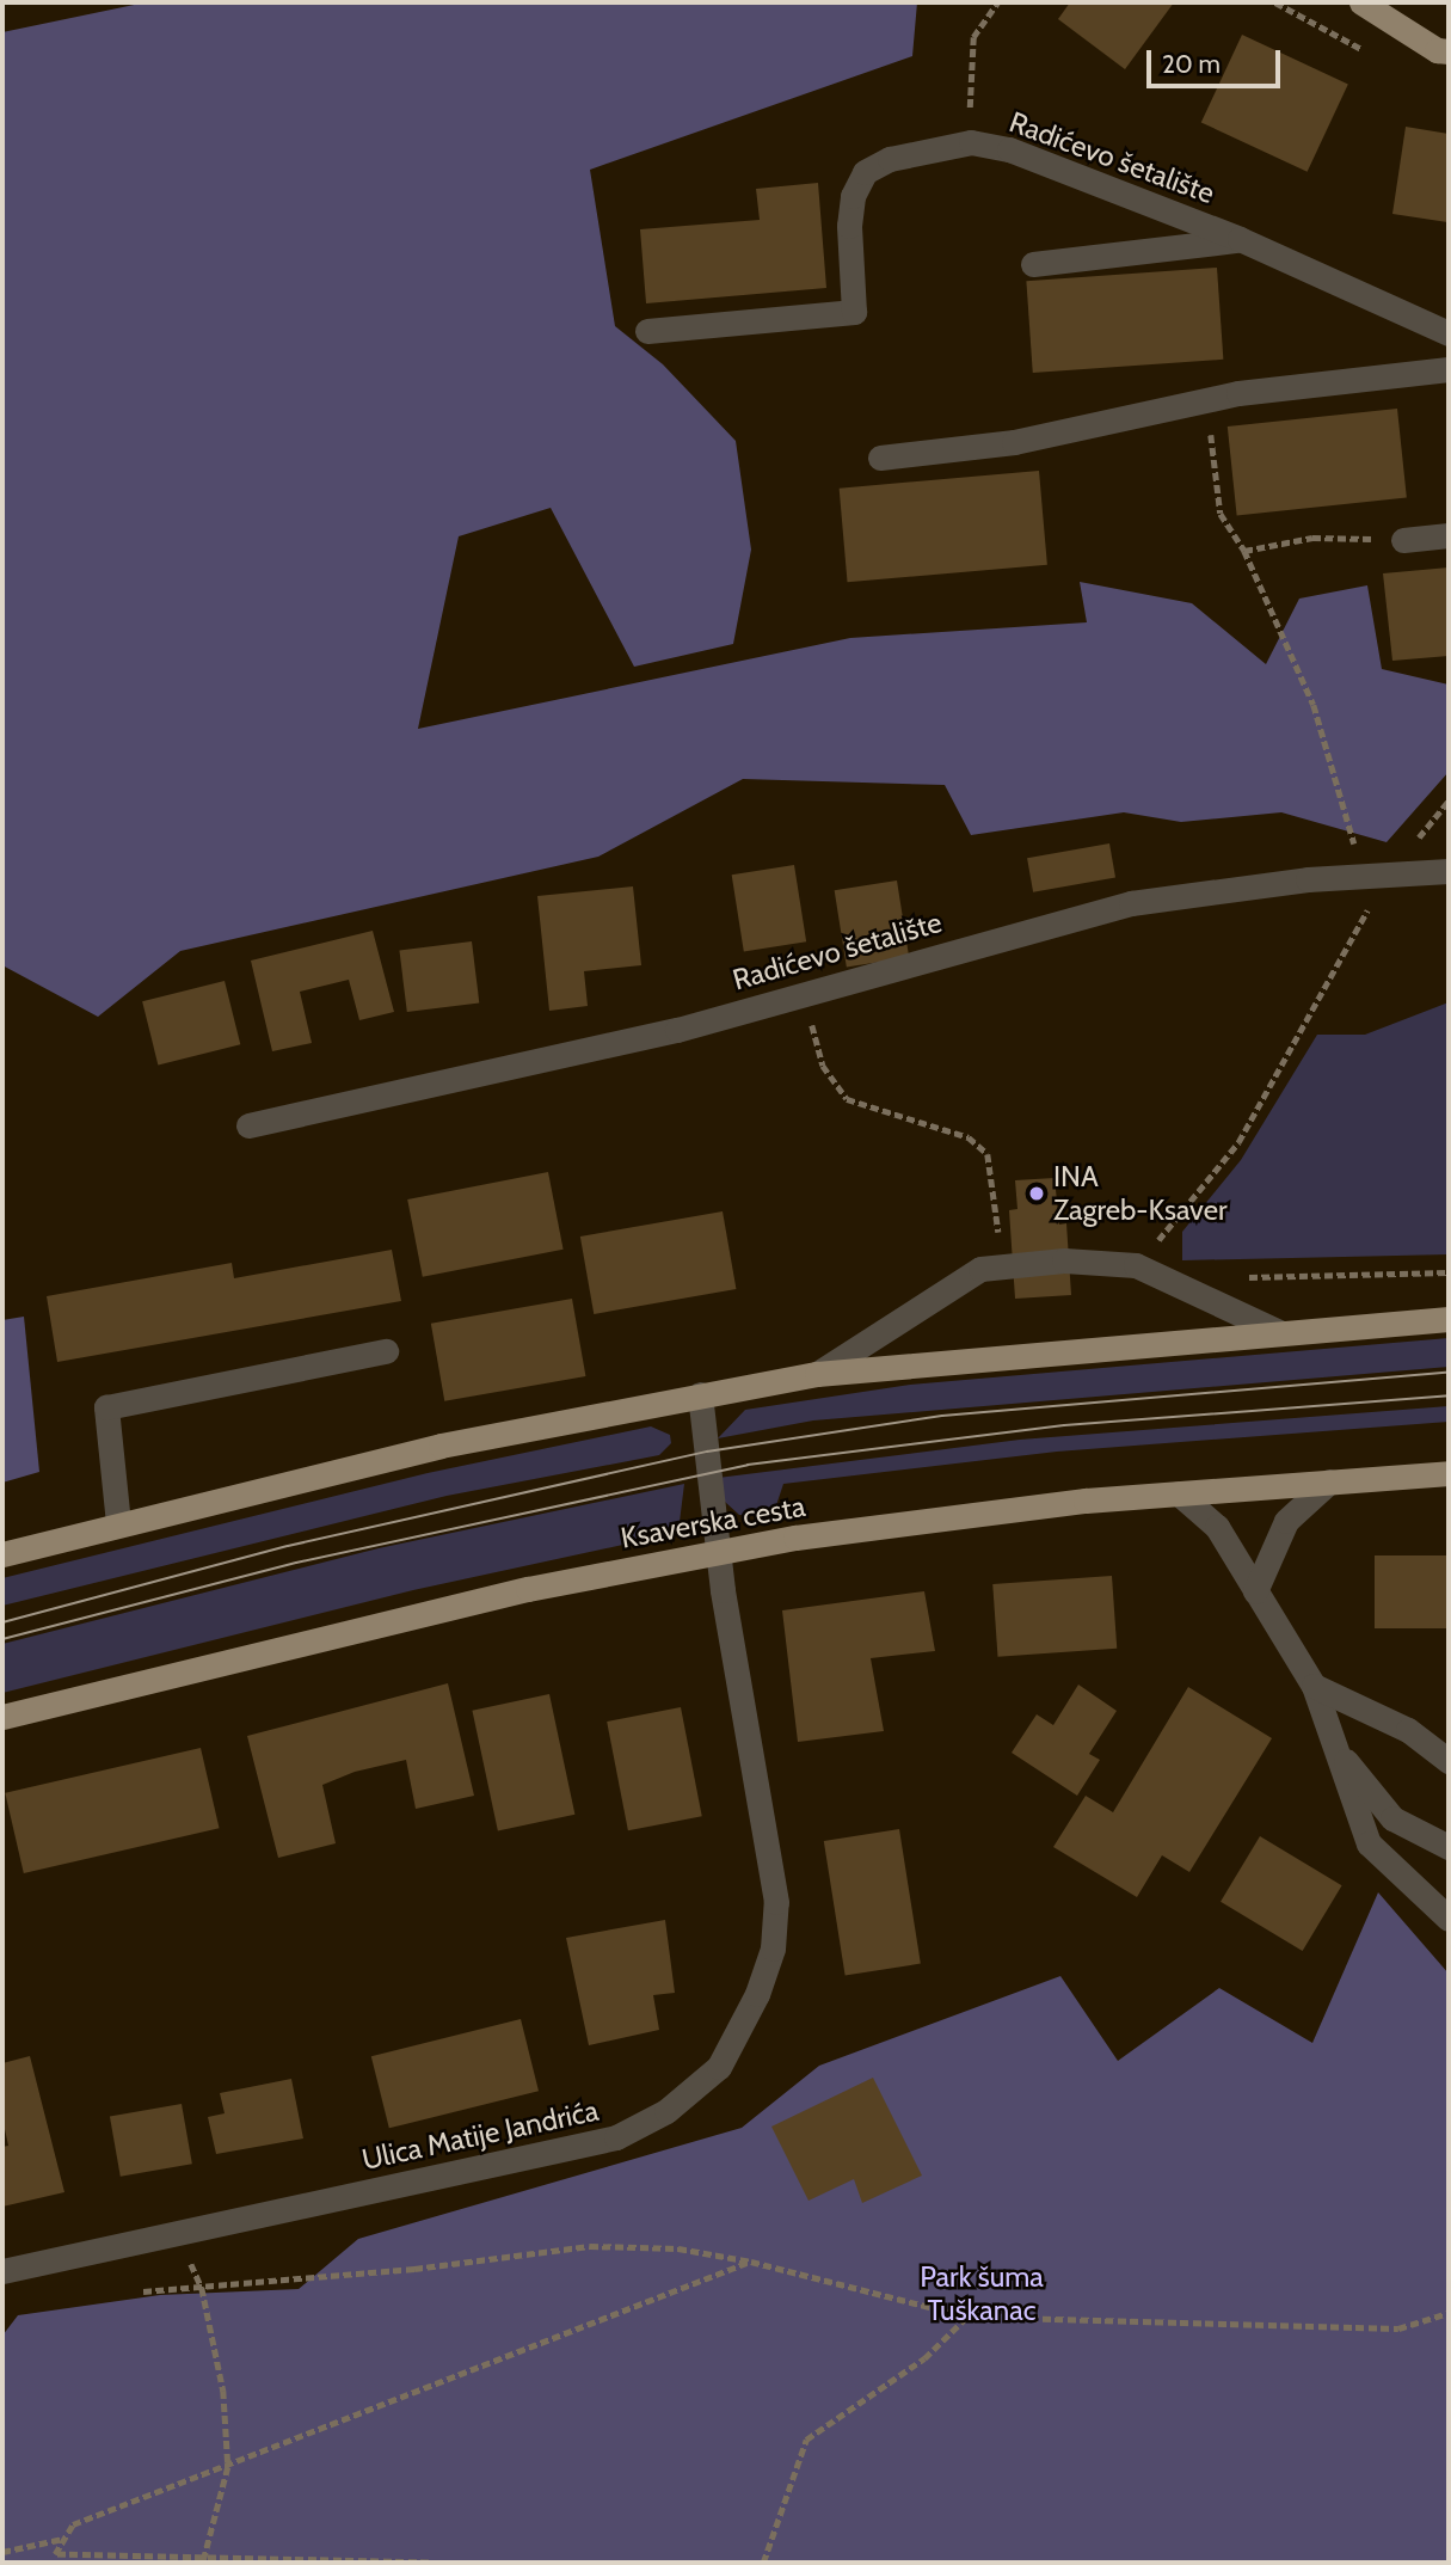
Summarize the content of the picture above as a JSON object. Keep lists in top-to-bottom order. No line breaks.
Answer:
{"streets":{"main road":["Ksaverska cesta"],"street":["Radićevo šetalište","Ulica Matije Jandrića"]},"crossings":[["Ksaverska cesta","Ulica Matije Jandrića"]],"parks":["Park šuma Tuškanac"],"places":["INA Zagreb-Ksaver"],"scale_bar":"20 m"}
